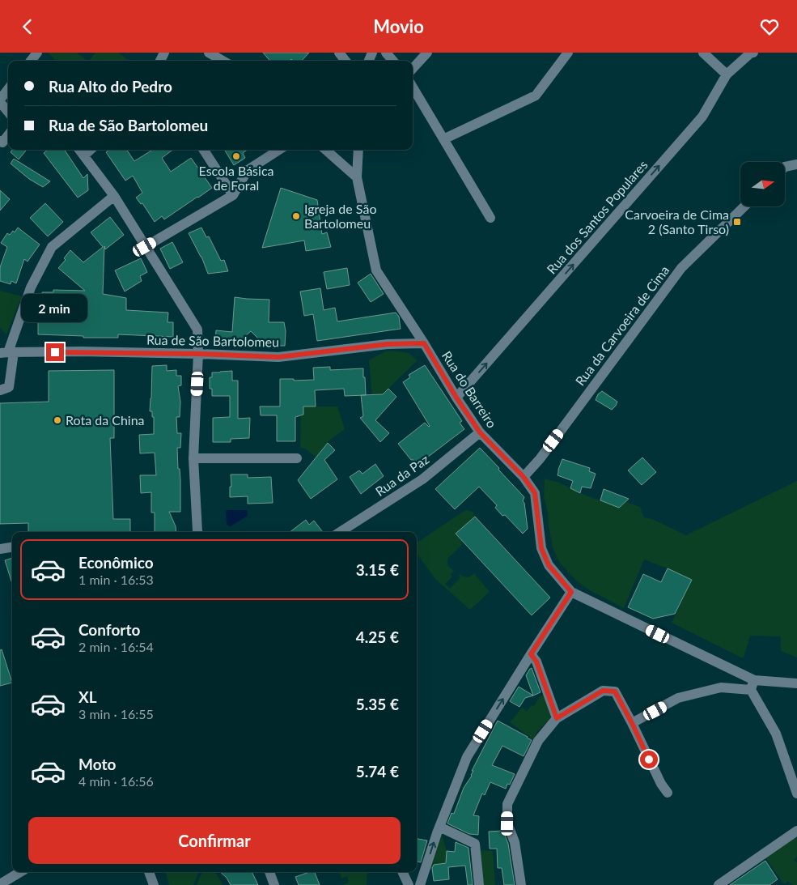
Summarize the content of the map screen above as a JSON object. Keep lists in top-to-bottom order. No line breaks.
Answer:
{"streets":{"street":["Rua dos Santos Populares","Rua da Carvoeira de Cima","Rua de São Bartolomeu","Rua do Barreiro","Rua da Paz"]},"crossings":[["Rua dos Santos Populares","Rua do Barreiro"],["Rua da Carvoeira de Cima","Rua do Barreiro"],["Rua de São Bartolomeu","Rua do Barreiro"],["Rua do Barreiro","Rua da Paz"]],"one_way":["Rua dos Santos Populares"],"places":{"other":["Escola Básica de Foral","Igreja de São Bartolomeu","Rota da China"],"transit":["Carvoeira de Cima 2 (Santo Tirso)"]},"north":"right","page":{"header":"Movio","banner":["Rua Alto do Pedro","Rua de São Bartolomeu"],"bubble":"2 min","list":[{"name":"Econômico","note":"1 min · 16:53","value":"3.15 €"},{"name":"Conforto","note":"2 min · 16:54","value":"4.25 €"},{"name":"XL","note":"3 min · 16:55","value":"5.35 €"},{"name":"Moto","note":"4 min · 16:56","value":"5.74 €"}],"buttons":"Confirmar"}}
